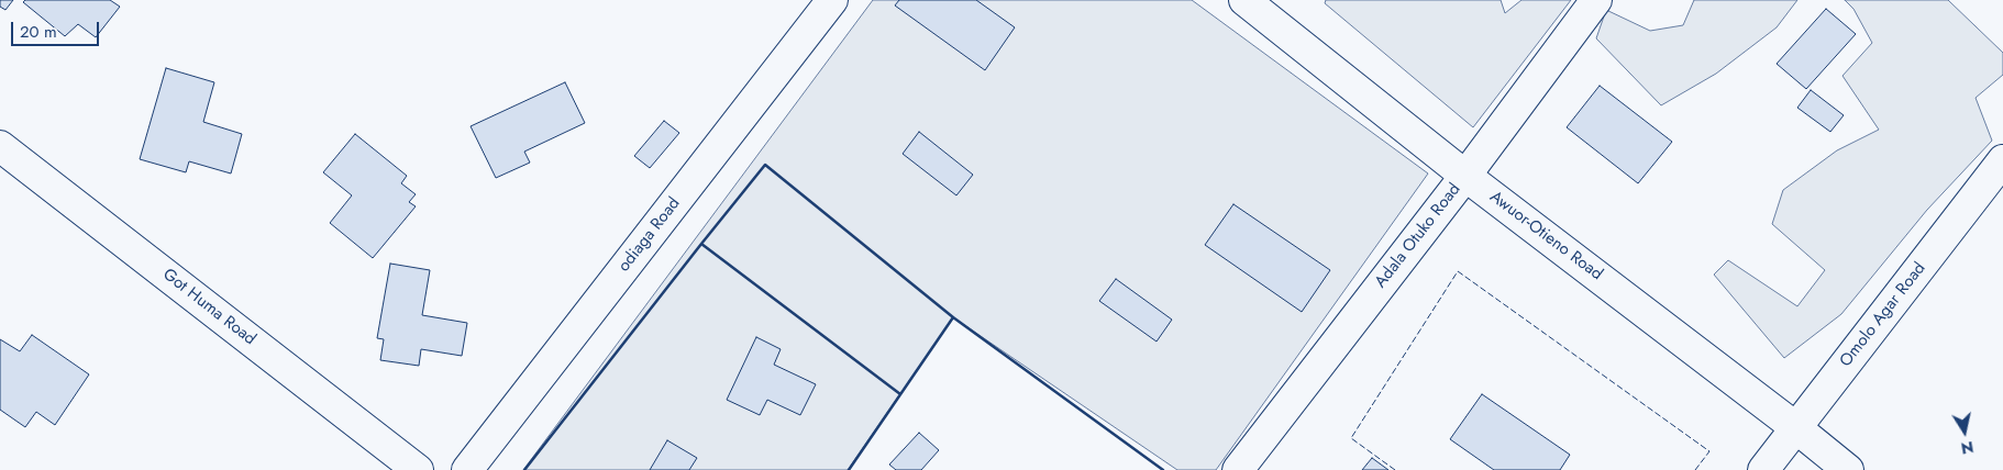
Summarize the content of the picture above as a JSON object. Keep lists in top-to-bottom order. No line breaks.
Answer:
{"streets":{"main road":["odiaga Road","Adala Otuko Road","Awuor-Otieno Road","Got Huma Road","Omolo Agar Road"]},"crossings":[["Adala Otuko Road","Awuor-Otieno Road"],["Awuor-Otieno Road","Omolo Agar Road"]],"scale_bar":"20 m","north":"bottom"}
